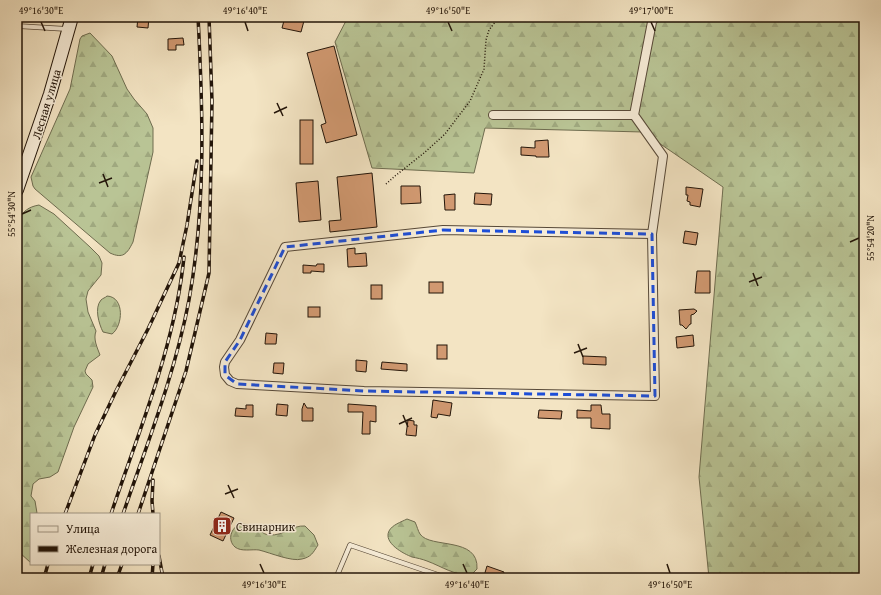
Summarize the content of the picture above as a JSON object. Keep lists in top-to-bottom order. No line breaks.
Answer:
{"streets":{"street":["Лесная улица"]},"places":{"building":["Свинарник"]},"legend":["Улица","Железная дорога"],"coordinates":["49°16'30\"E","49°16'40\"E","49°16'50\"E","49°17'00\"E","55°54'30\"N","55°54'20\"N"]}
